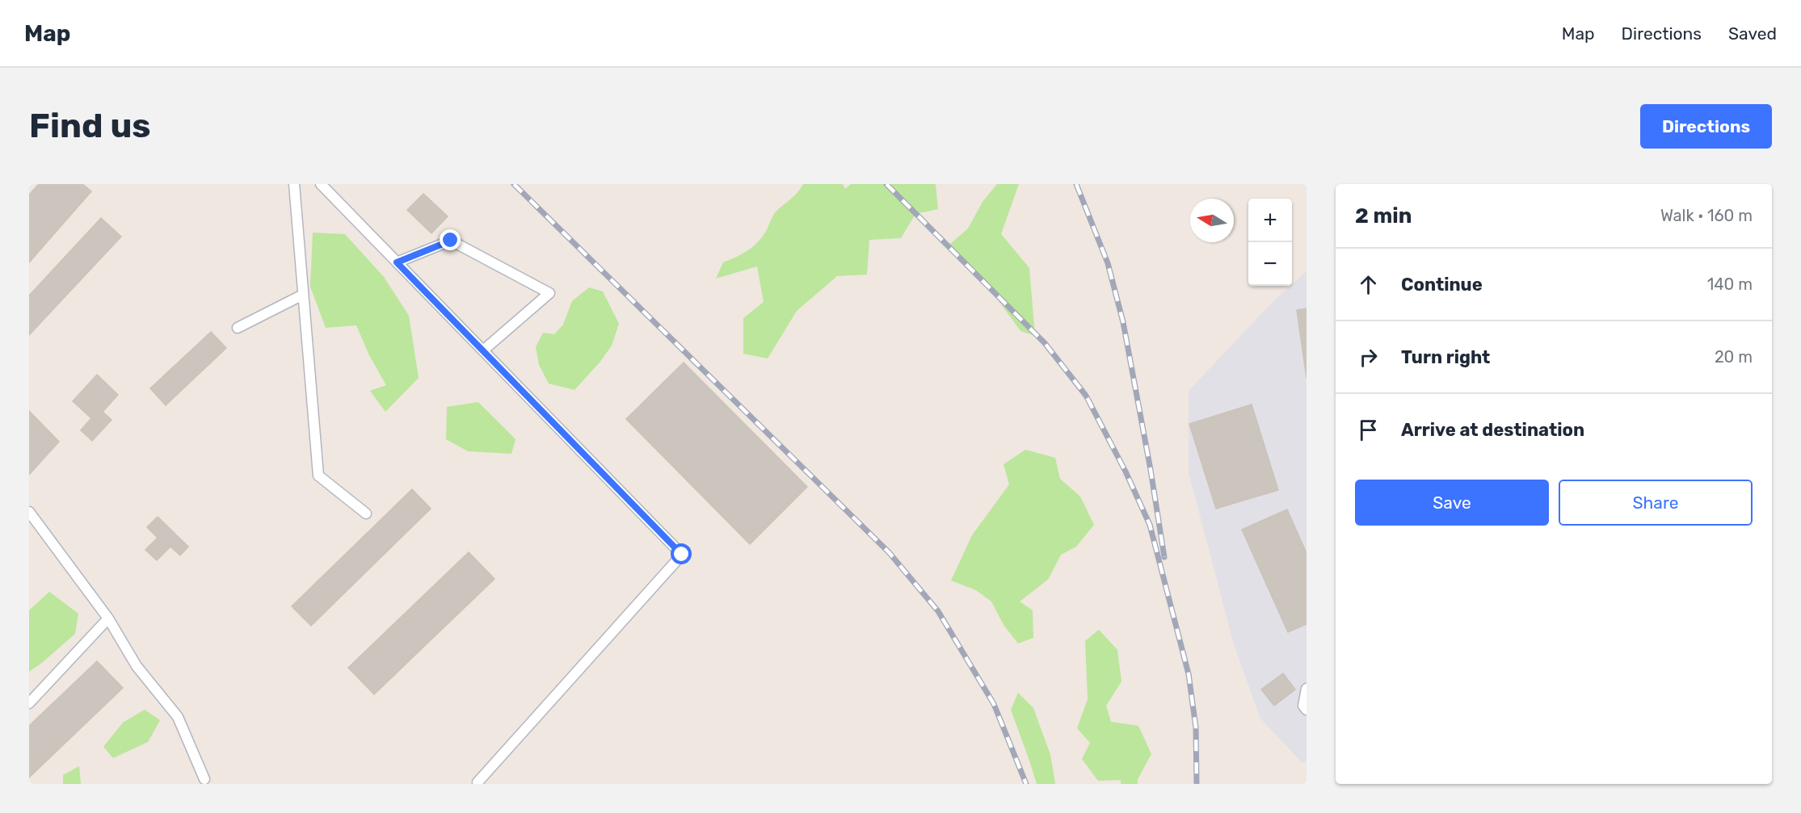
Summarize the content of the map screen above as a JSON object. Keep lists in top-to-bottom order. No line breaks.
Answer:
{"north":"left","page":{"header":"Map","nav":["Map","Directions","Saved"],"buttons":["Directions",["Save","Share"]],"title":"Find us","heading":["2 min","Walk · 160 m"],"map_buttons":["+","−"],"list":[["Continue","140 m"],["Turn right","20 m"],"Arrive at destination"]}}
